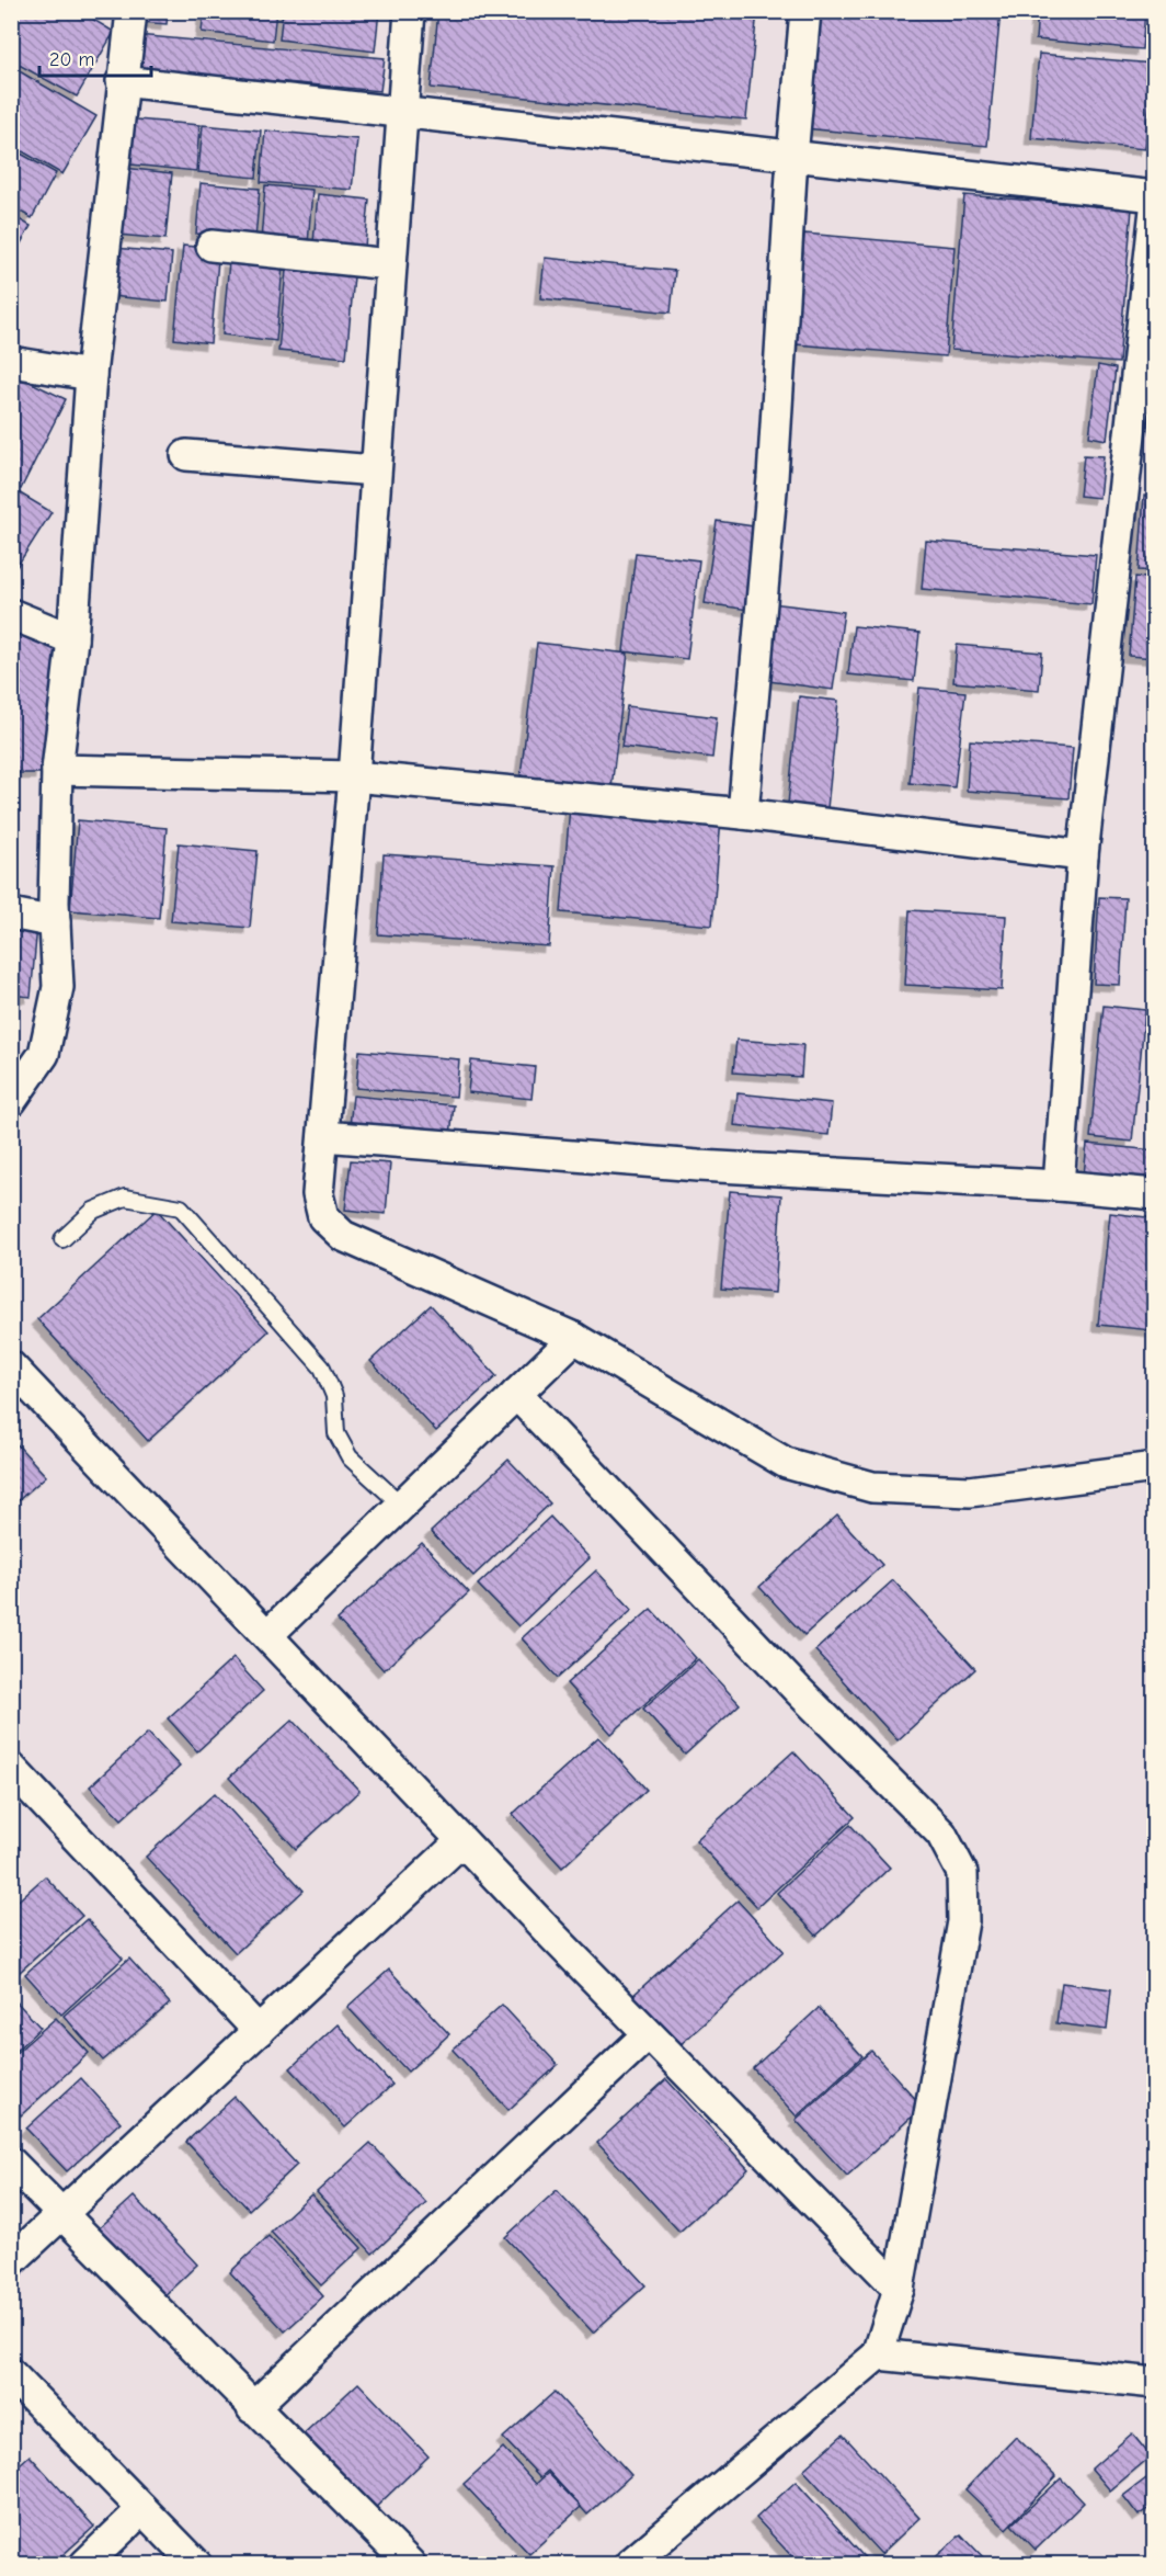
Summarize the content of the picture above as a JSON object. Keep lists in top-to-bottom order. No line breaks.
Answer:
{"scale_bar":"20 m"}
